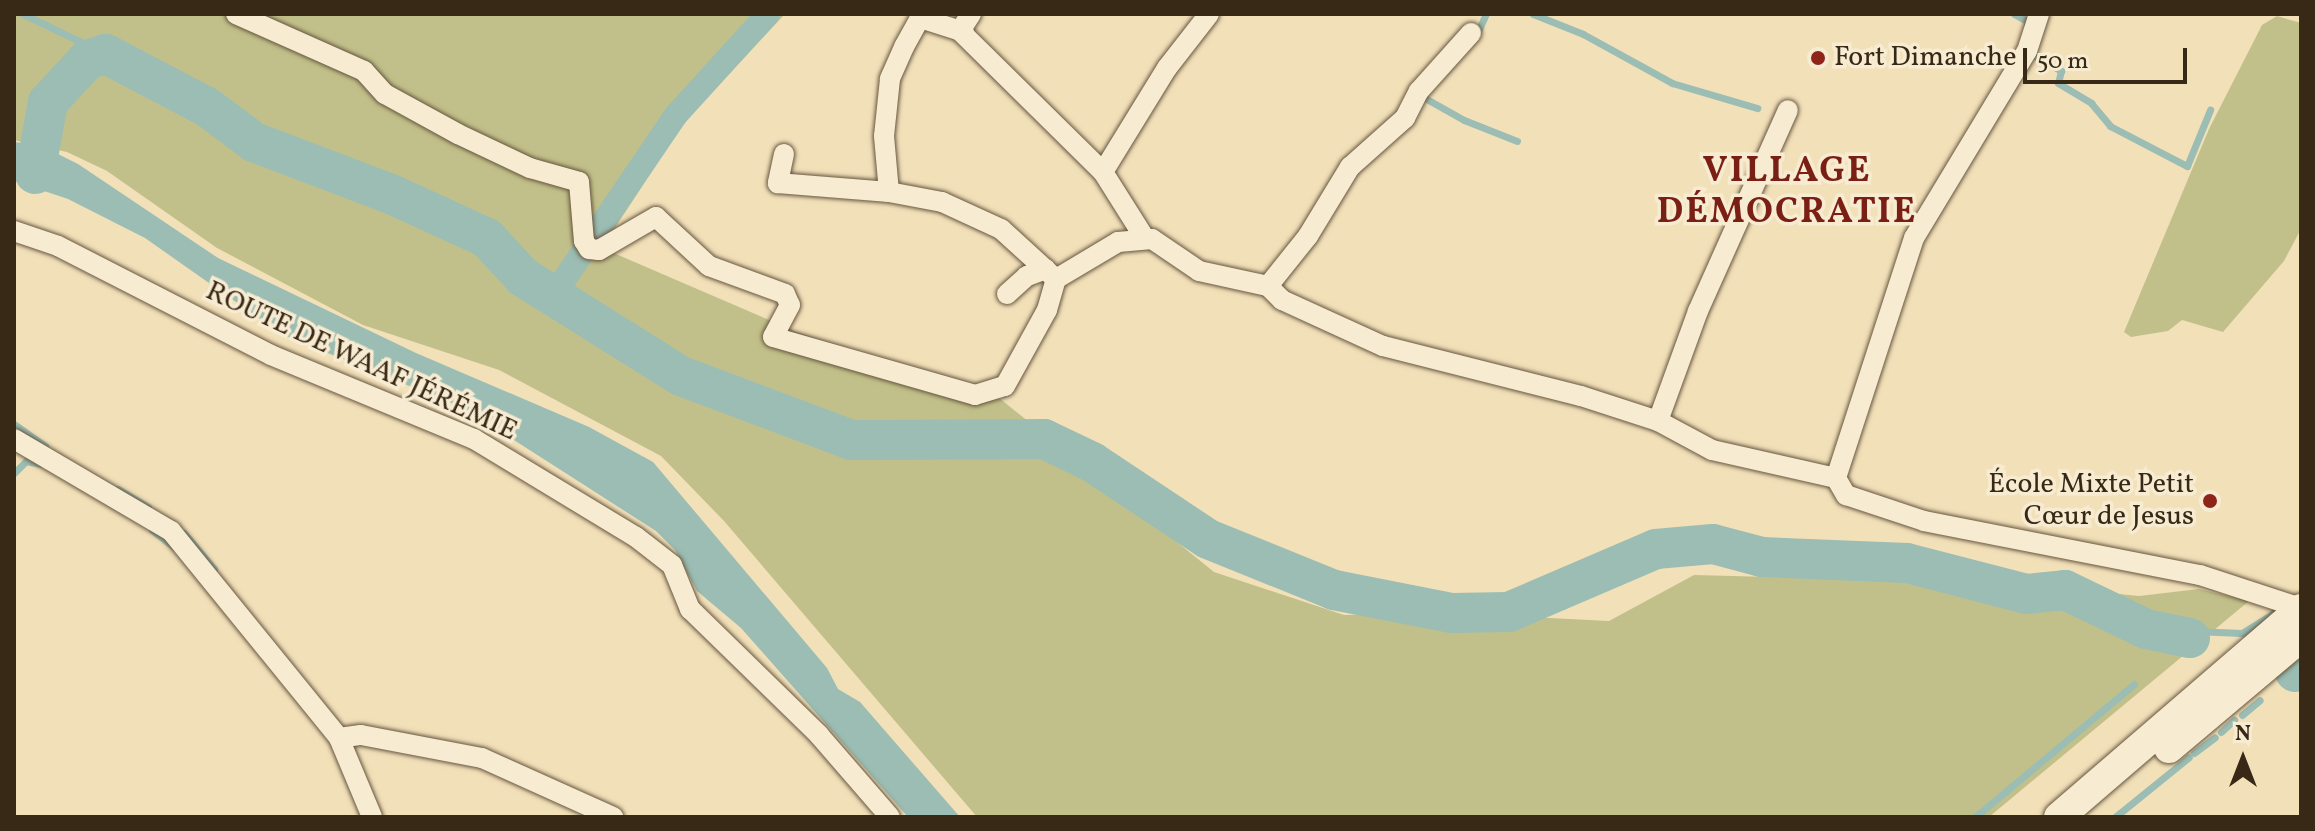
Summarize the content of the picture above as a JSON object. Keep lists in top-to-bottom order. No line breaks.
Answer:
{"streets":{"street":["ROUTE DE WAAF JÉRÉMIE"]},"districts":["VILLAGE DÉMOCRATIE"],"places":["Fort Dimanche","École Mixte Petit Cœur de Jesus"],"scale_bar":"50 m","north":"top"}
